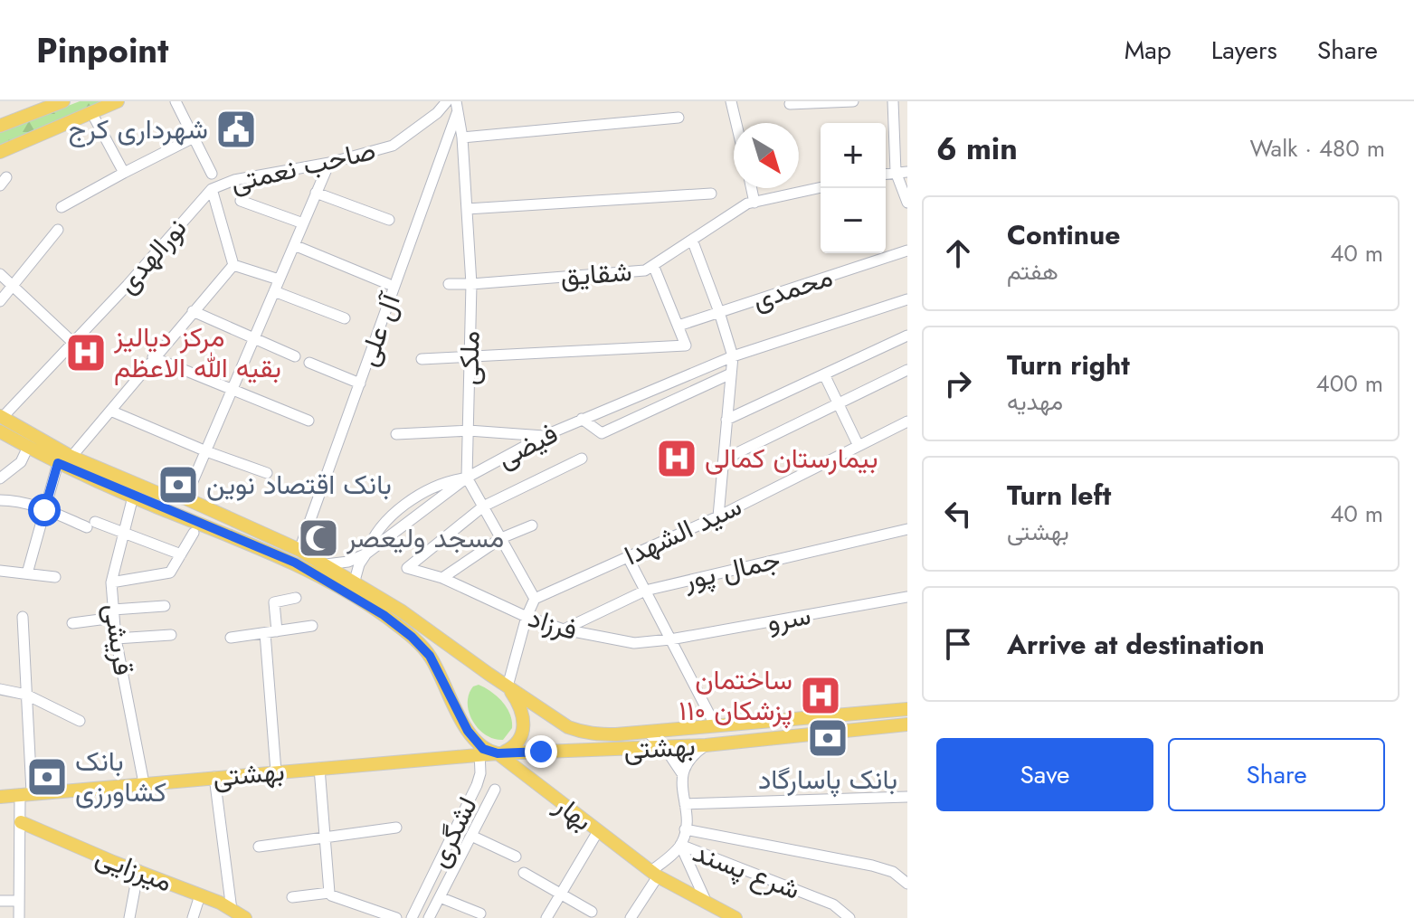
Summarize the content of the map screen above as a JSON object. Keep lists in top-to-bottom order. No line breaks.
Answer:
{"streets":{"main road":["بهشتى","بهشتی","بهار","میرزایی"],"street":["صاحب نعمتی","نورالهدی","شقایق","محمدی","آل علی","ملکی","فیضی","سید الشهدا","جمال پور","سرو","فرزاد","قریشی","لشگری","شرع پسند"]},"crossings":[["صاحب نعمتی","نورالهدی"],["نورالهدی","بهشتى"],["شقایق","محمدی"],["شقایق","ملکی"],["آل علی","ملکی"],["آل علی","بهشتى"],["ملکی","فیضی"],["فیضی","فرزاد"],["جمال پور","فرزاد"],["سرو","فرزاد"],["قریشی","بهشتی"],["بهشتى","بهار"],["بهشتی","لشگری"]],"places":{"public building":["شهرداری کرج"],"hospital":["مرکز دیالیز بقیه الله الاعظم","بیمارستان کمالی","ساختمان پزشکان ۱۱۰"],"bank":["بانک اقتصاد نوین","بانک پاسارگاد","بانک کشاورزی"],"mosque":["مسجد ولیعصر"]},"north":"bottom right","page":{"header":"Pinpoint","nav":["Map","Layers","Share"],"heading":["6 min","Walk · 480 m"],"map_buttons":["+","−"],"list":[["Continue","هفتم","40 m"],["Turn right","مهدیه","400 m"],["Turn left","بهشتى","40 m"],"Arrive at destination"],"buttons":["Save","Share"]}}
